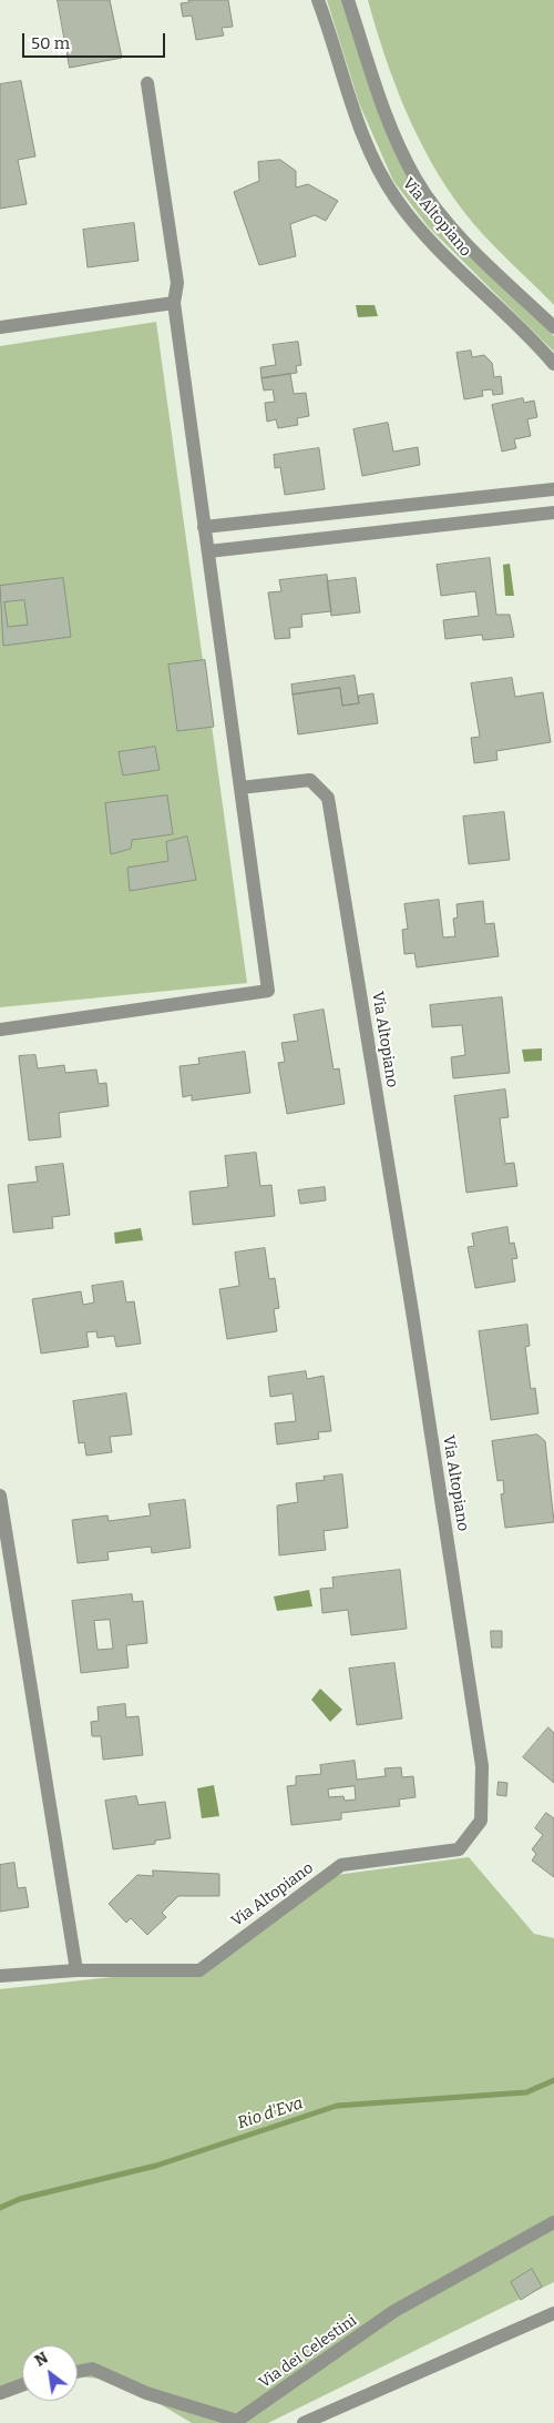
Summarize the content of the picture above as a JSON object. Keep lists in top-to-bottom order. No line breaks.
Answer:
{"streets":{"street":["Via Altopiano","Via dei Celestini"]},"water":["Rio d'Eva"],"scale_bar":"50 m","north":"top left"}
